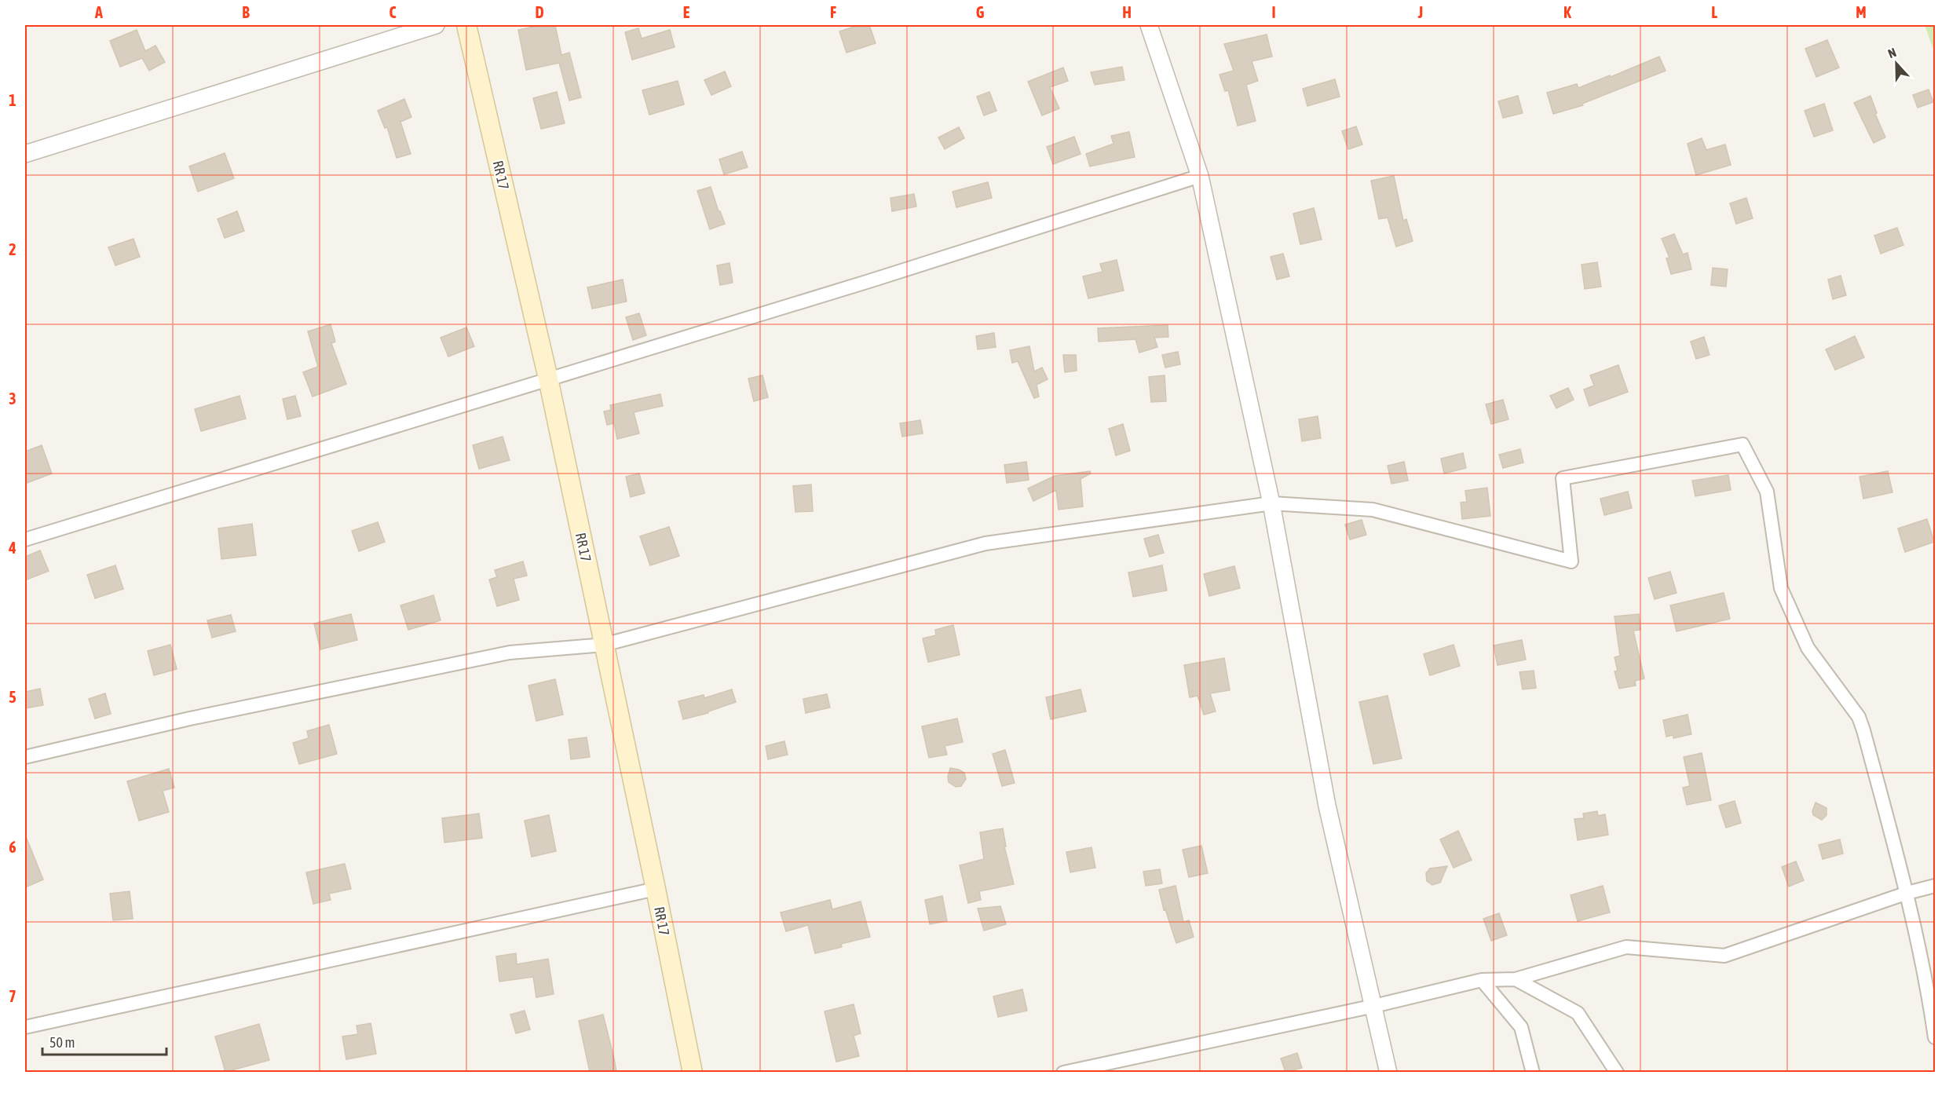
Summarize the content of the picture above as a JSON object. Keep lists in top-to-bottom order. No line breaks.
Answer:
{"streets":{"main road":["RR 17"]},"scale_bar":"50 m","north":"top","grid":{"columns":["A","B","C","D","E","F","G","H","I","J","K","L","M"],"rows":["1","2","3","4","5","6","7"]}}
